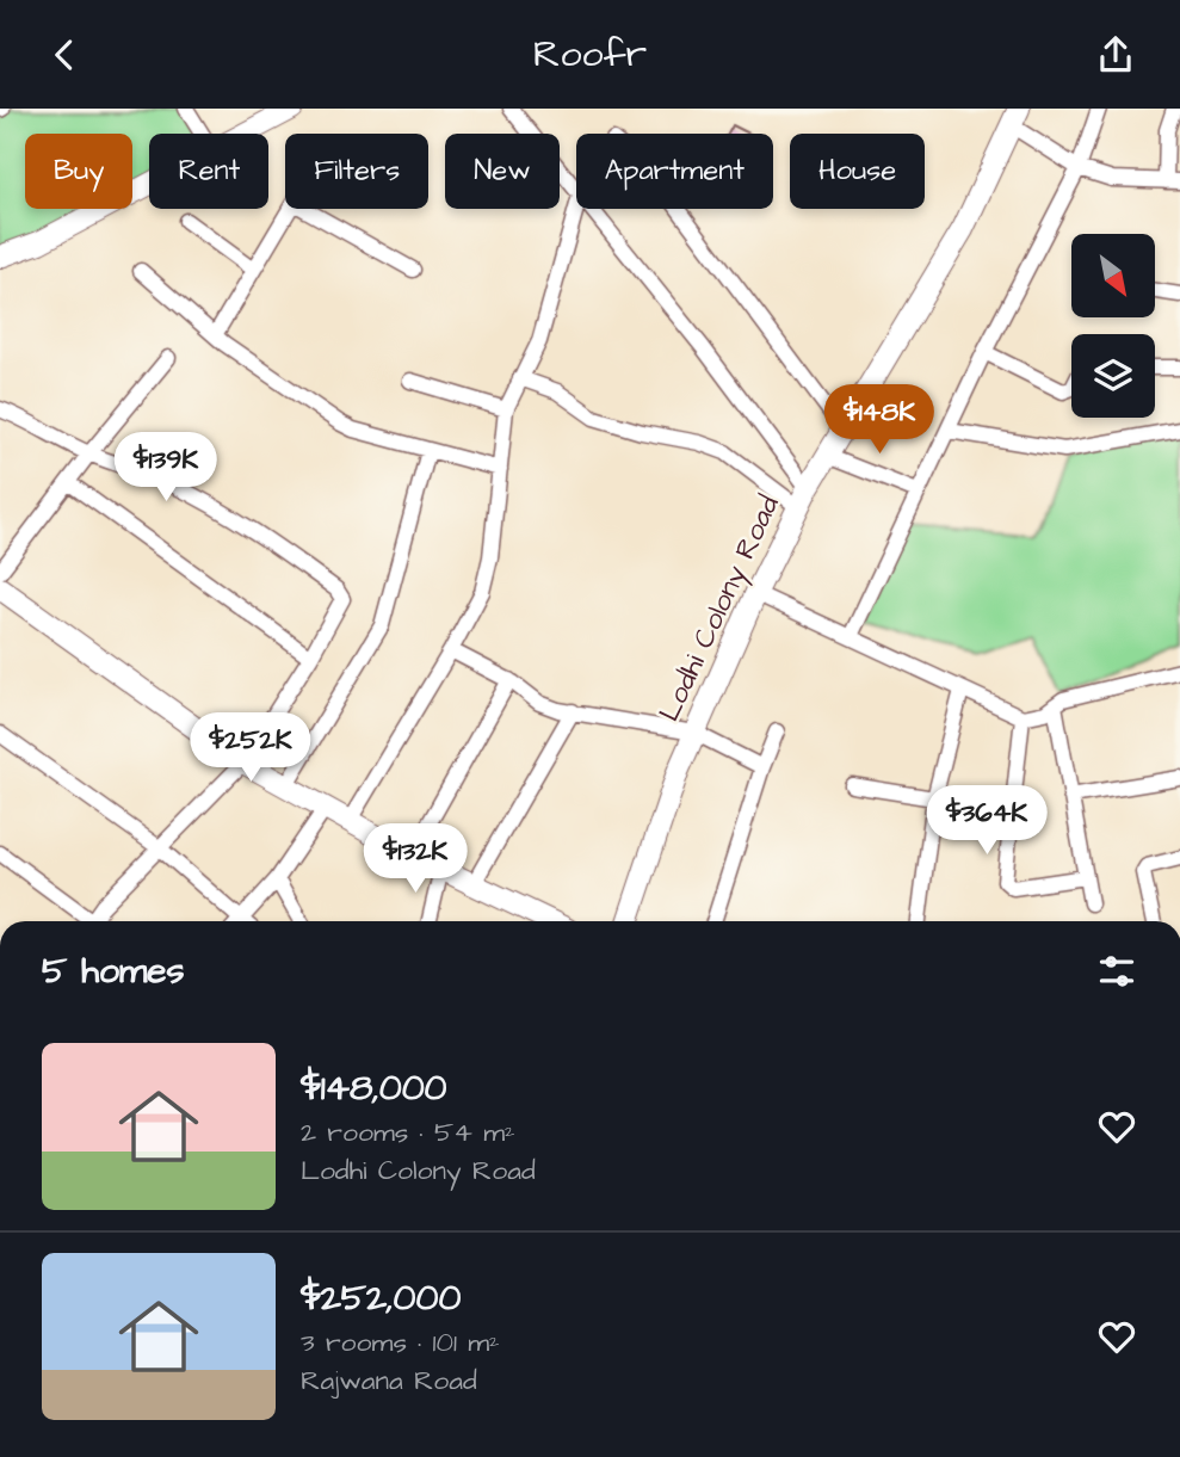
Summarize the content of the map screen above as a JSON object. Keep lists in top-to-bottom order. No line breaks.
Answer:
{"streets":{"street":["Lodhi Colony Road"]},"north":"bottom right","page":{"header":"Roofr","chip":["Buy","Rent","Filters","New","Apartment","House"],"price":["$148K","$139K","$252K","$364K","$132K"],"heading":"5 homes","list":[{"name":"$148,000","note":"2 rooms · 54 m² · Lodhi Colony Road"},{"name":"$252,000","note":"3 rooms · 101 m² · Rajwana Road"}]}}
